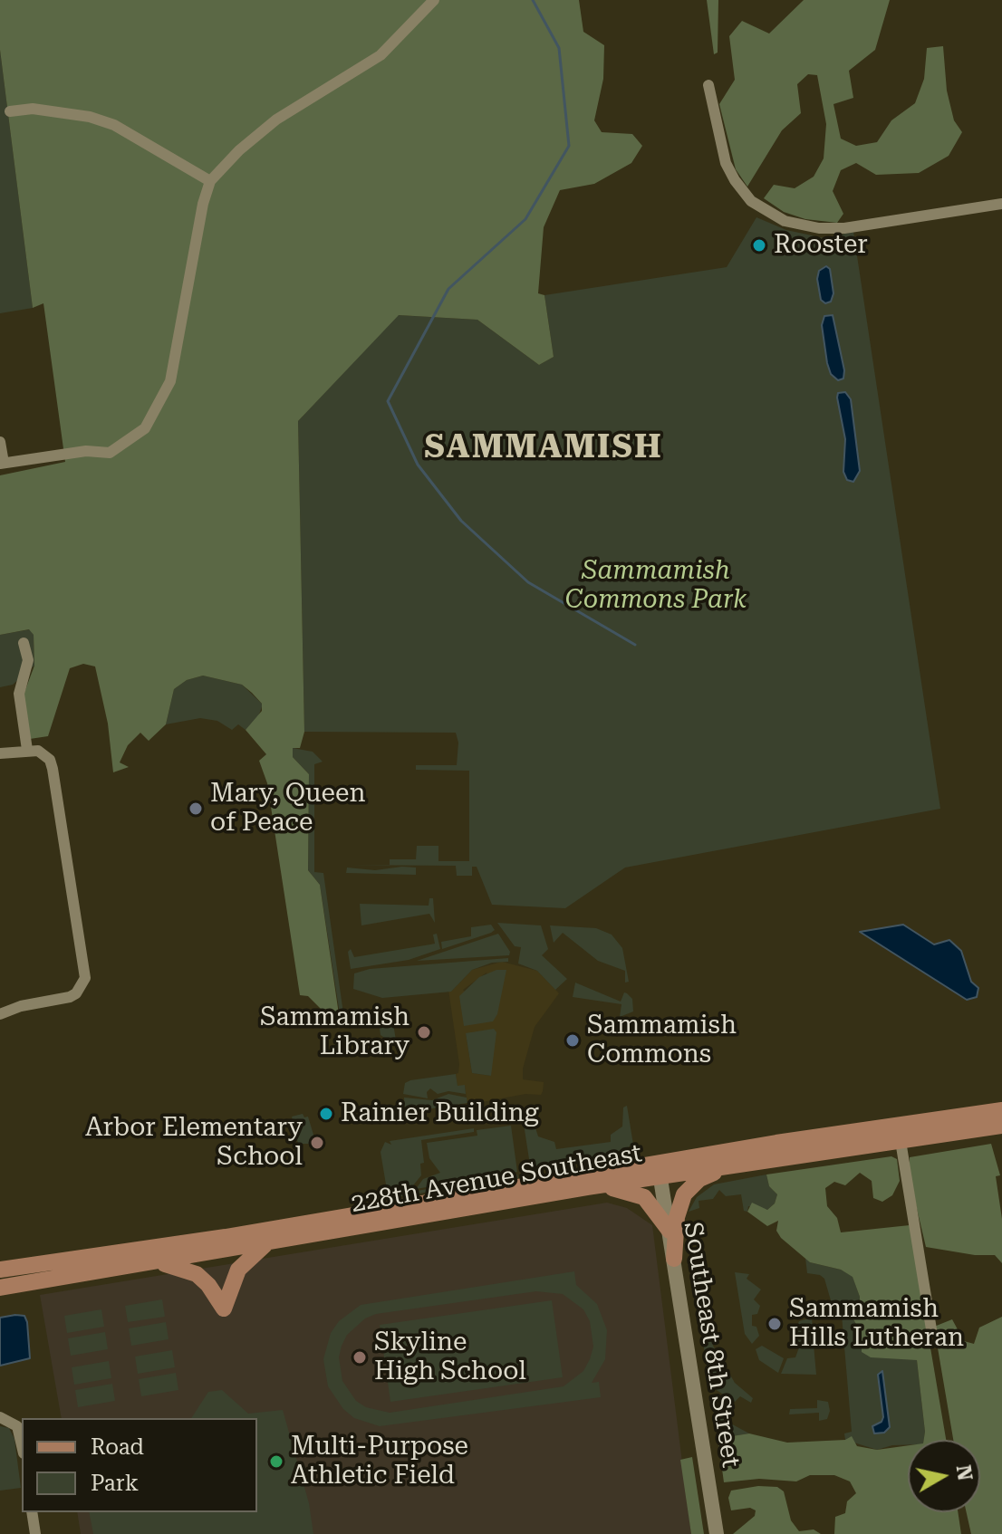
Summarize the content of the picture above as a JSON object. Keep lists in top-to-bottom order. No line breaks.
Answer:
{"streets":{"main road":["228th Avenue Southeast"],"street":["Southeast 8th Street"]},"crossings":[["228th Avenue Southeast","Southeast 8th Street"]],"districts":["SAMMAMISH"],"parks":["Sammamish Commons Park"],"places":["Rooster","Mary, Queen of Peace","Sammamish Library","Sammamish Commons","Rainier Building","Arbor Elementary School","Sammamish Hills Lutheran","Skyline High School","Multi-Purpose Athletic Field"],"legend":["Road","Park"],"north":"right"}
